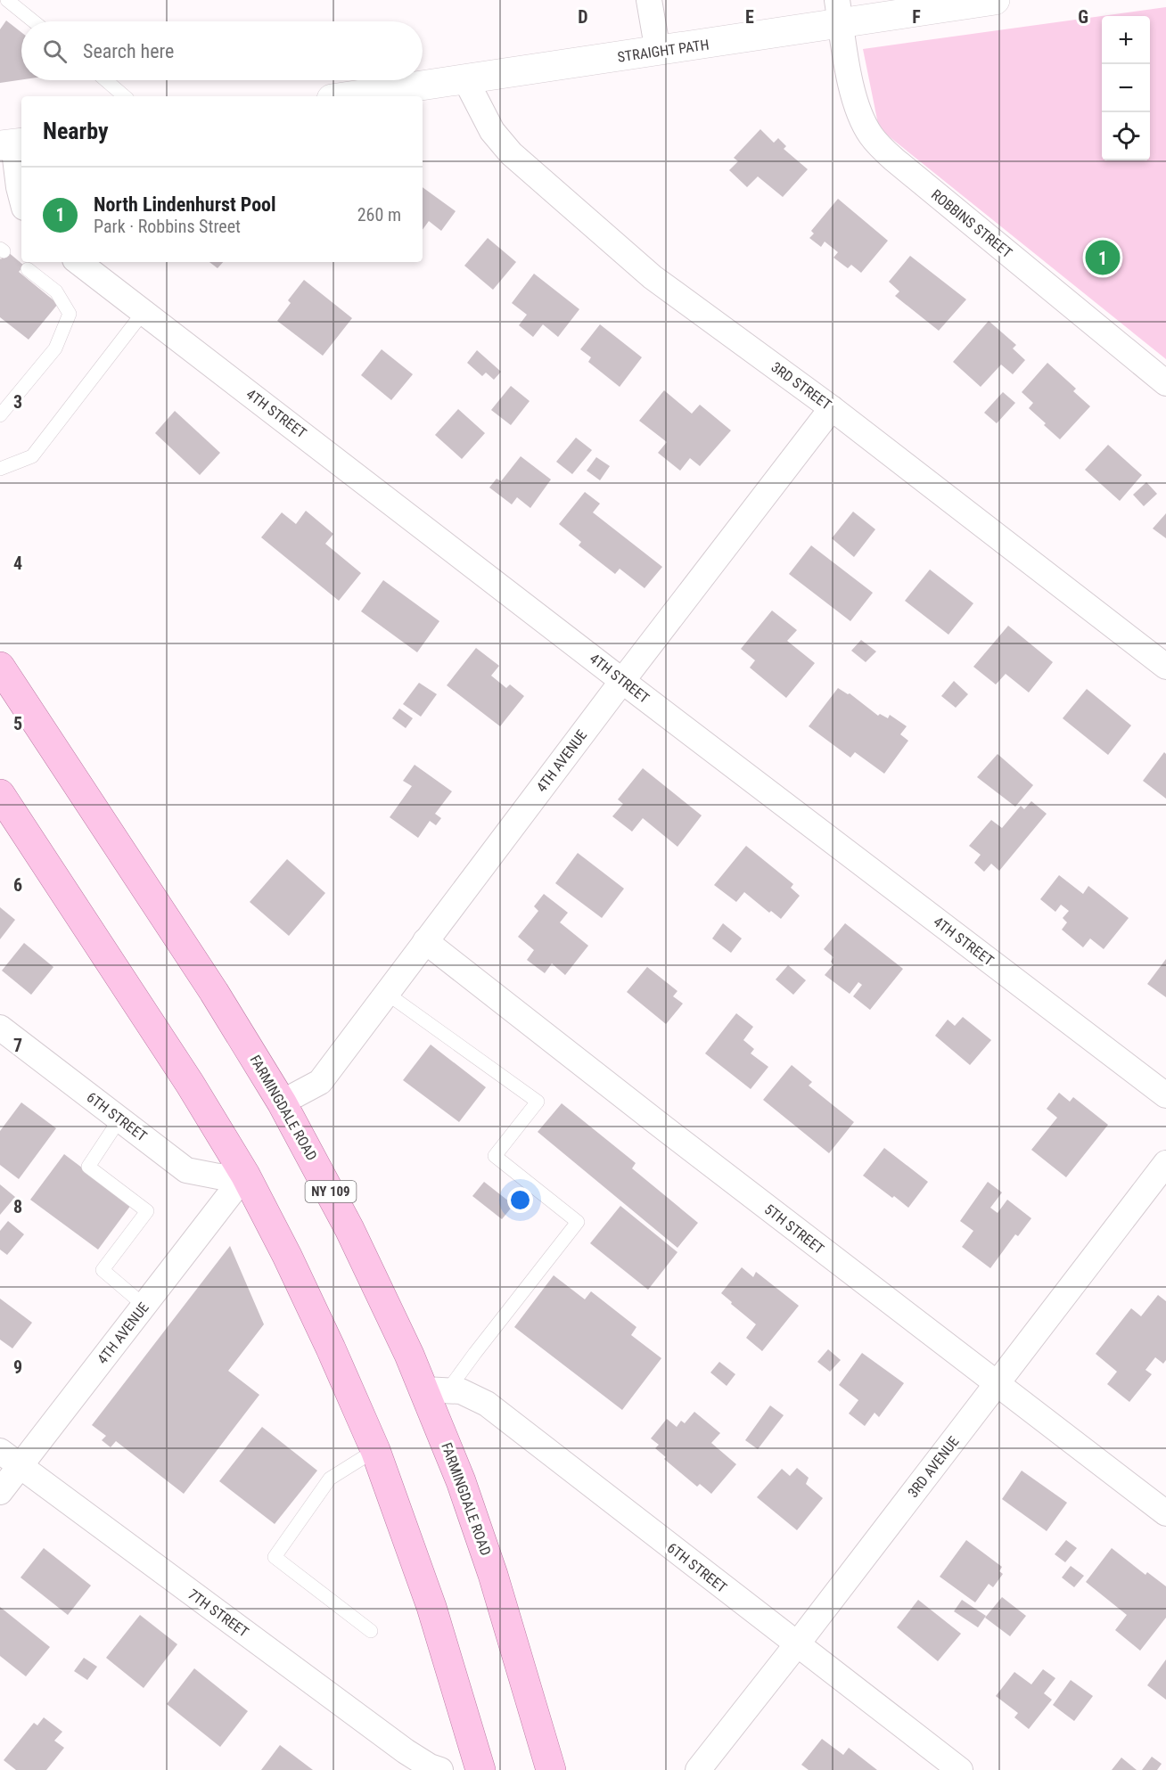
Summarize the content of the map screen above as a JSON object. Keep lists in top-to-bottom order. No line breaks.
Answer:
{"streets":{"main road":["STRAIGHT PATH","FARMINGDALE ROAD","NY 109"],"street":["ROBBINS STREET","3RD STREET","4TH STREET","4TH AVENUE","6TH STREET","5TH STREET","3RD AVENUE","7TH STREET"]},"crossings":[["STRAIGHT PATH","ROBBINS STREET"],["STRAIGHT PATH","3RD STREET"],["3RD STREET","4TH AVENUE"],["4TH STREET","4TH AVENUE"],["4TH AVENUE","FARMINGDALE ROAD"],["4TH AVENUE","6TH STREET"],["4TH AVENUE","5TH STREET"],["4TH AVENUE","7TH STREET"],["FARMINGDALE ROAD","6TH STREET"],["6TH STREET","3RD AVENUE"],["5TH STREET","3RD AVENUE"]],"page":{"map_buttons":["+","−"],"search":"Search here","heading":"Nearby","list":[{"mark":"1","name":"North Lindenhurst Pool","note":"Park · Robbins Street","value":"260 m"}],"pins":"1"},"grid":{"columns":["D","E","F","G"],"rows":["3","4","5","6","7","8","9"]}}
